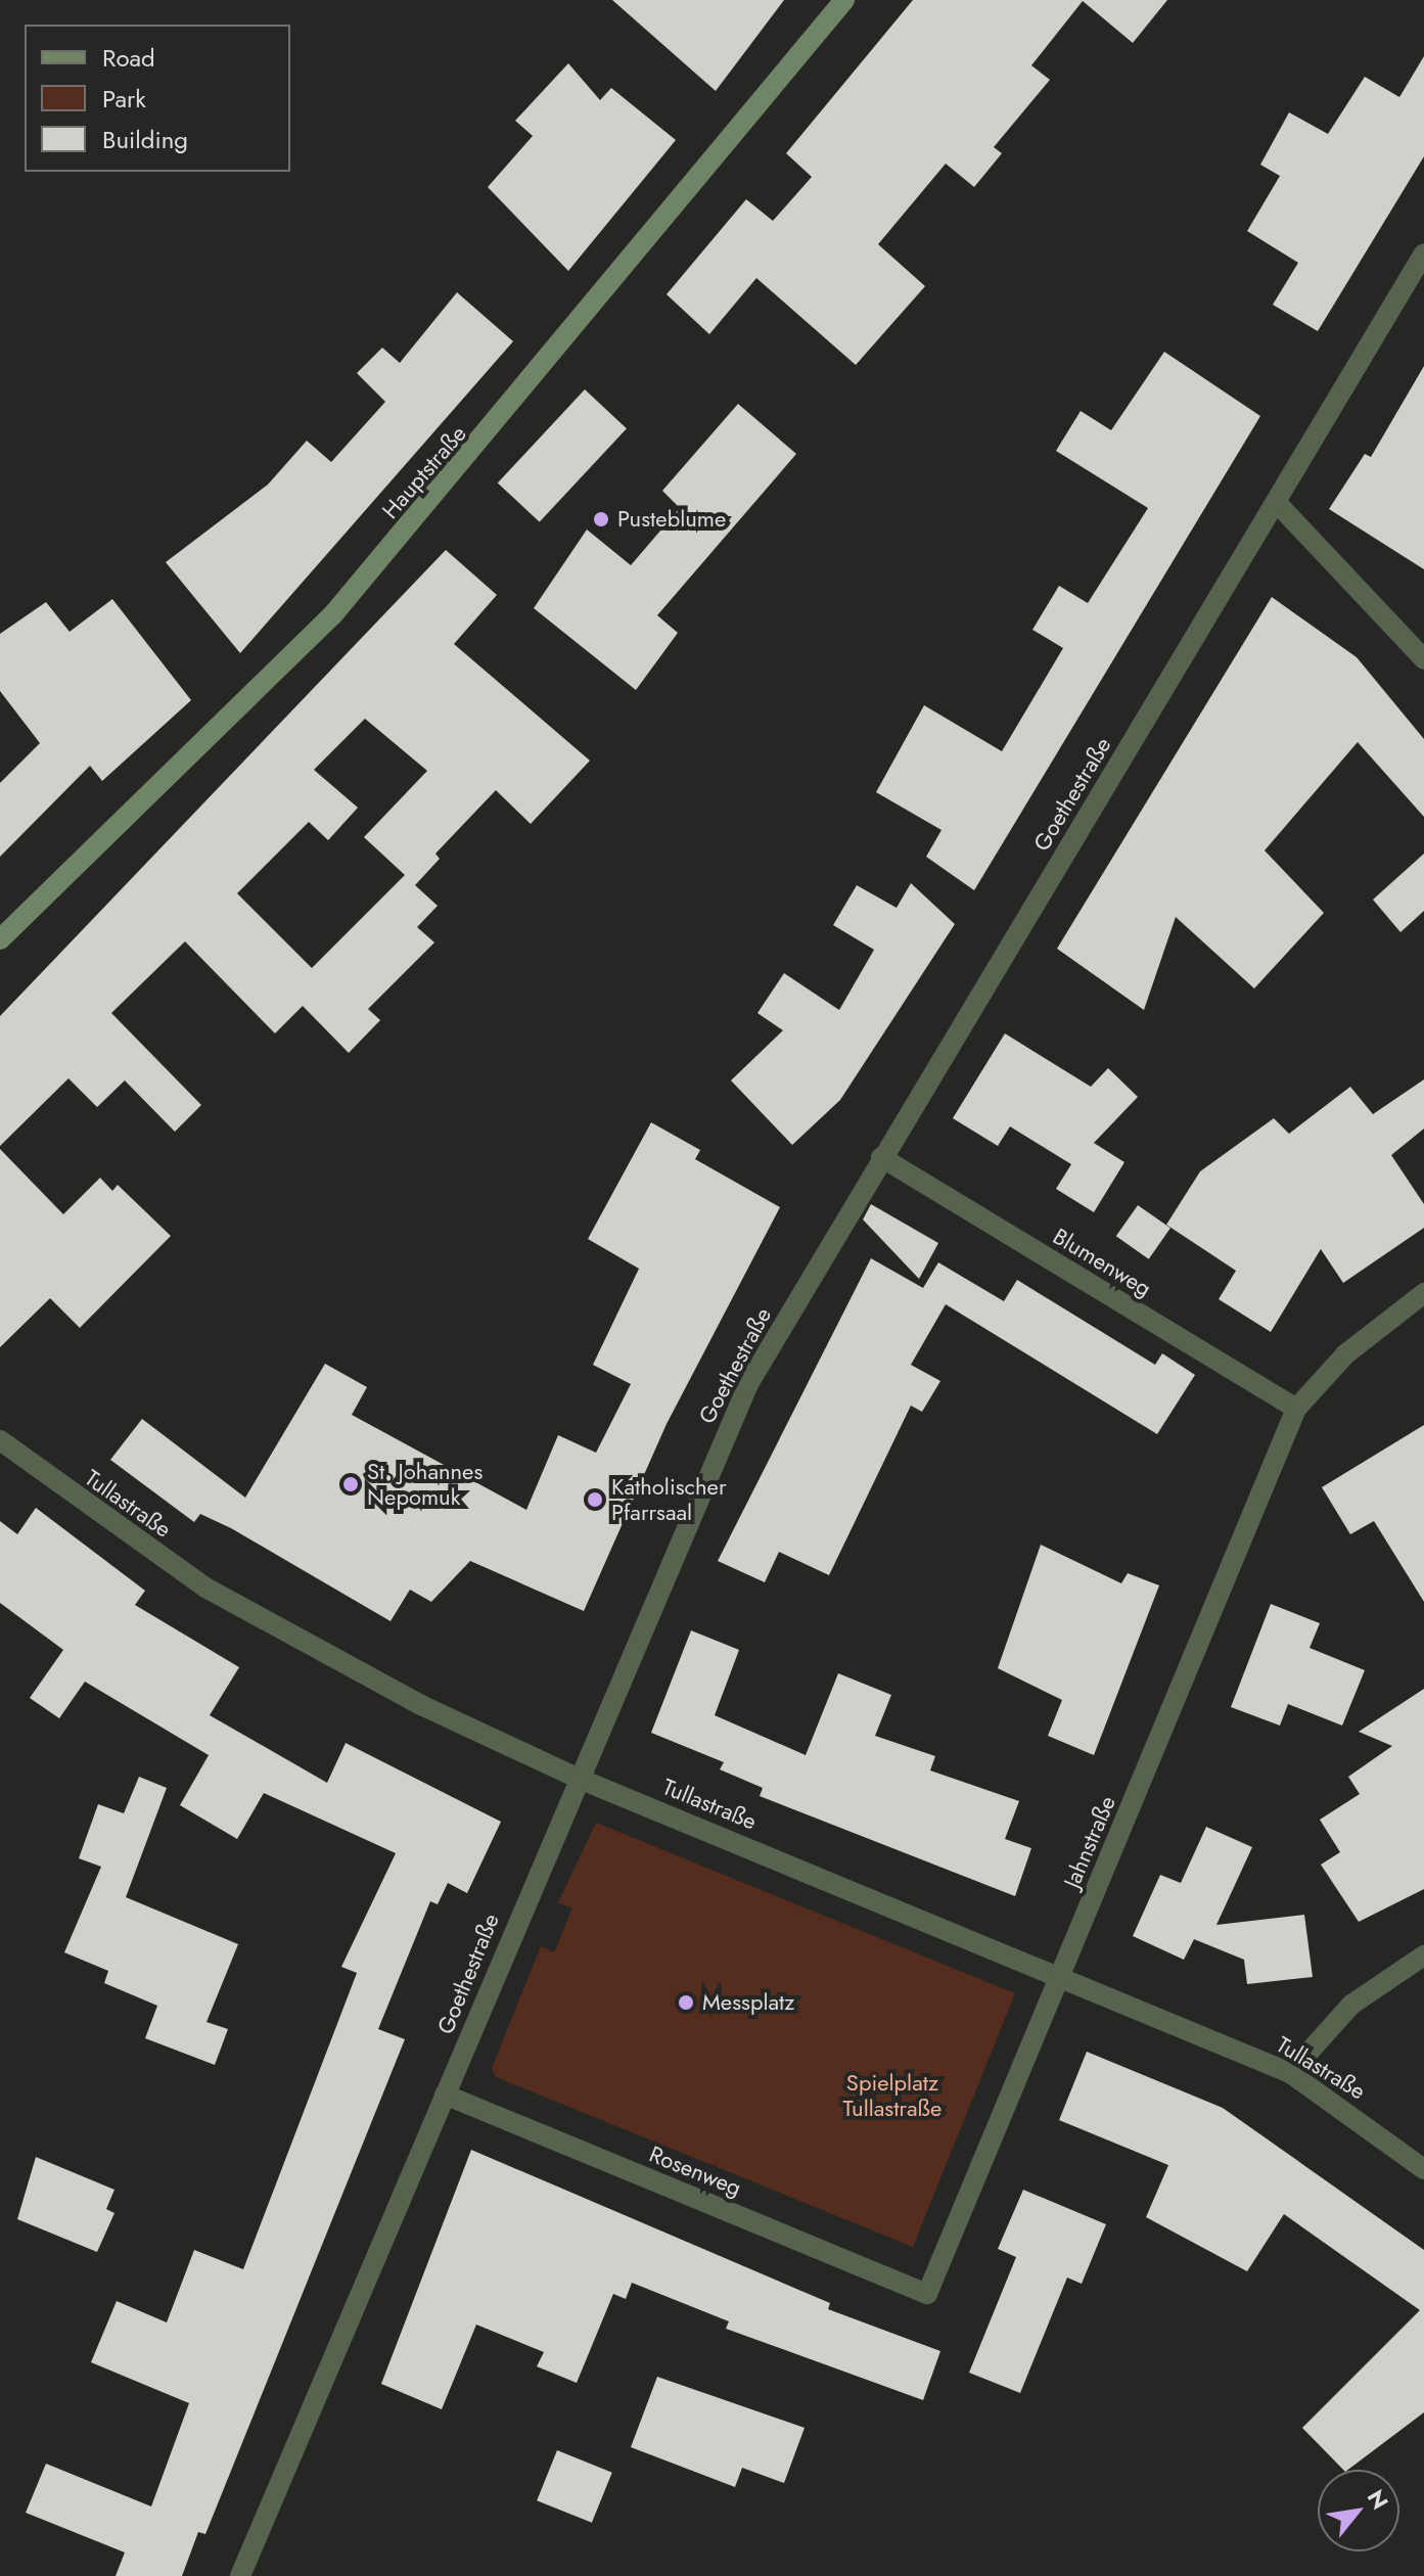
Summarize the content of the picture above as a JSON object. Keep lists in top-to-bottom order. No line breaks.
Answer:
{"streets":{"street":["Hauptstraße","Goethestraße","Blumenweg","Tullastraße","Jahnstraße","Rosenweg"]},"crossings":[["Goethestraße","Blumenweg"],["Goethestraße","Tullastraße"],["Goethestraße","Rosenweg"],["Blumenweg","Jahnstraße"],["Tullastraße","Jahnstraße"],["Jahnstraße","Rosenweg"]],"parks":["Spielplatz Tullastraße"],"places":["Pusteblume","St. Johannes Nepomuk","Katholischer Pfarrsaal","Messplatz"],"legend":["Road","Park","Building"],"north":"top right"}
